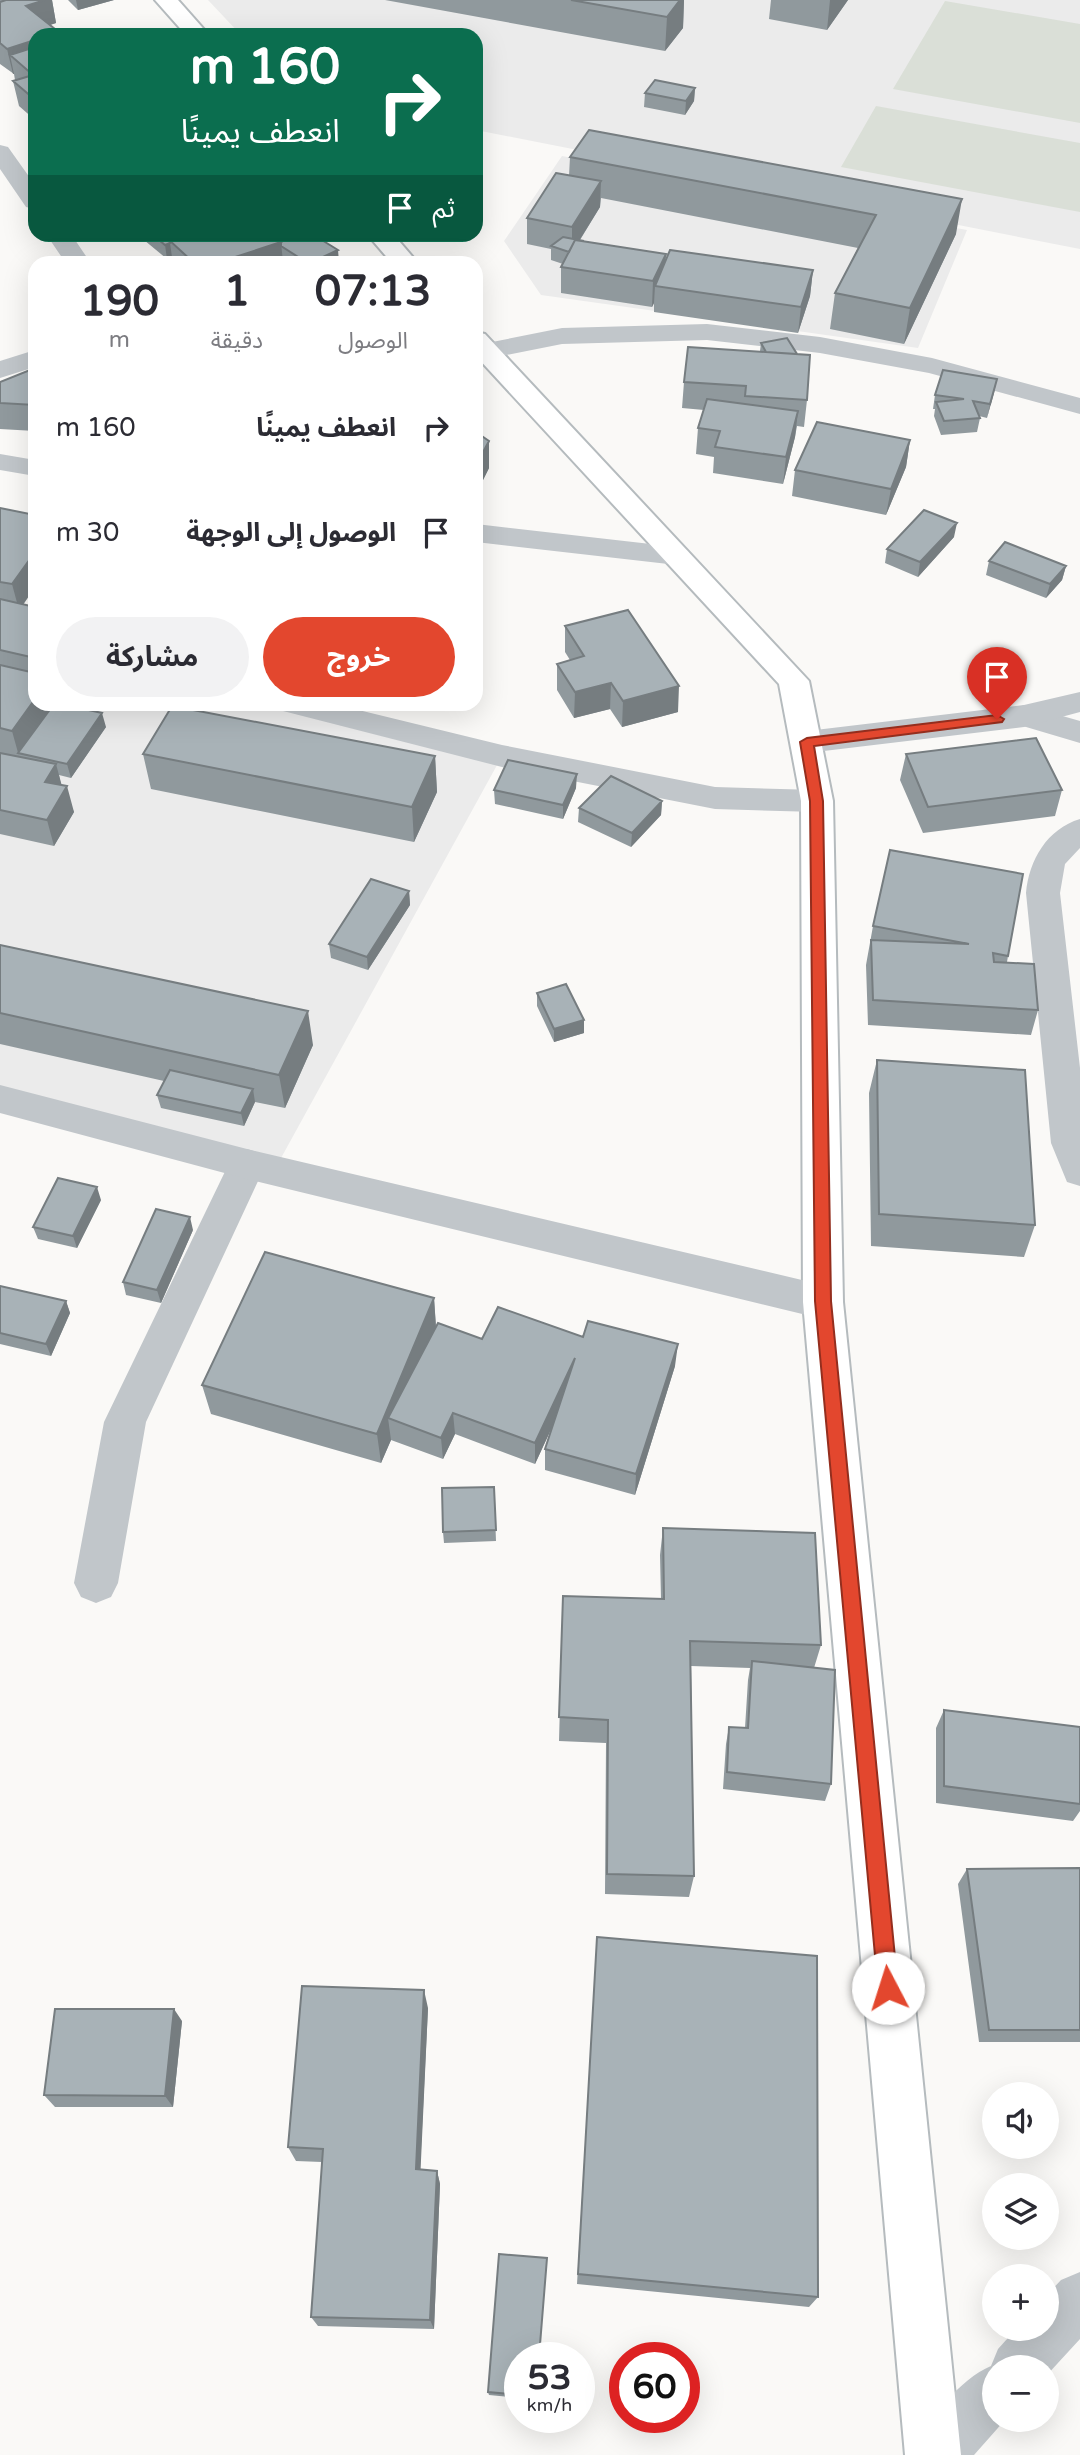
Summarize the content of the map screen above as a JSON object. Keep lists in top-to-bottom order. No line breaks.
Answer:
{"page":{"turn":["160 m","انعطف يمينًا"],"then":"ثم","eta":["07:13","الوصول","1","دقيقة","190","m"],"list":[{"name":"انعطف يمينًا","value":"160 m"},{"name":"الوصول إلى الوجهة","value":"30 m"}],"buttons":["خروج","مشاركة"],"map_buttons":["+","−"],"speed":"53 km/h","limit":"60"}}
